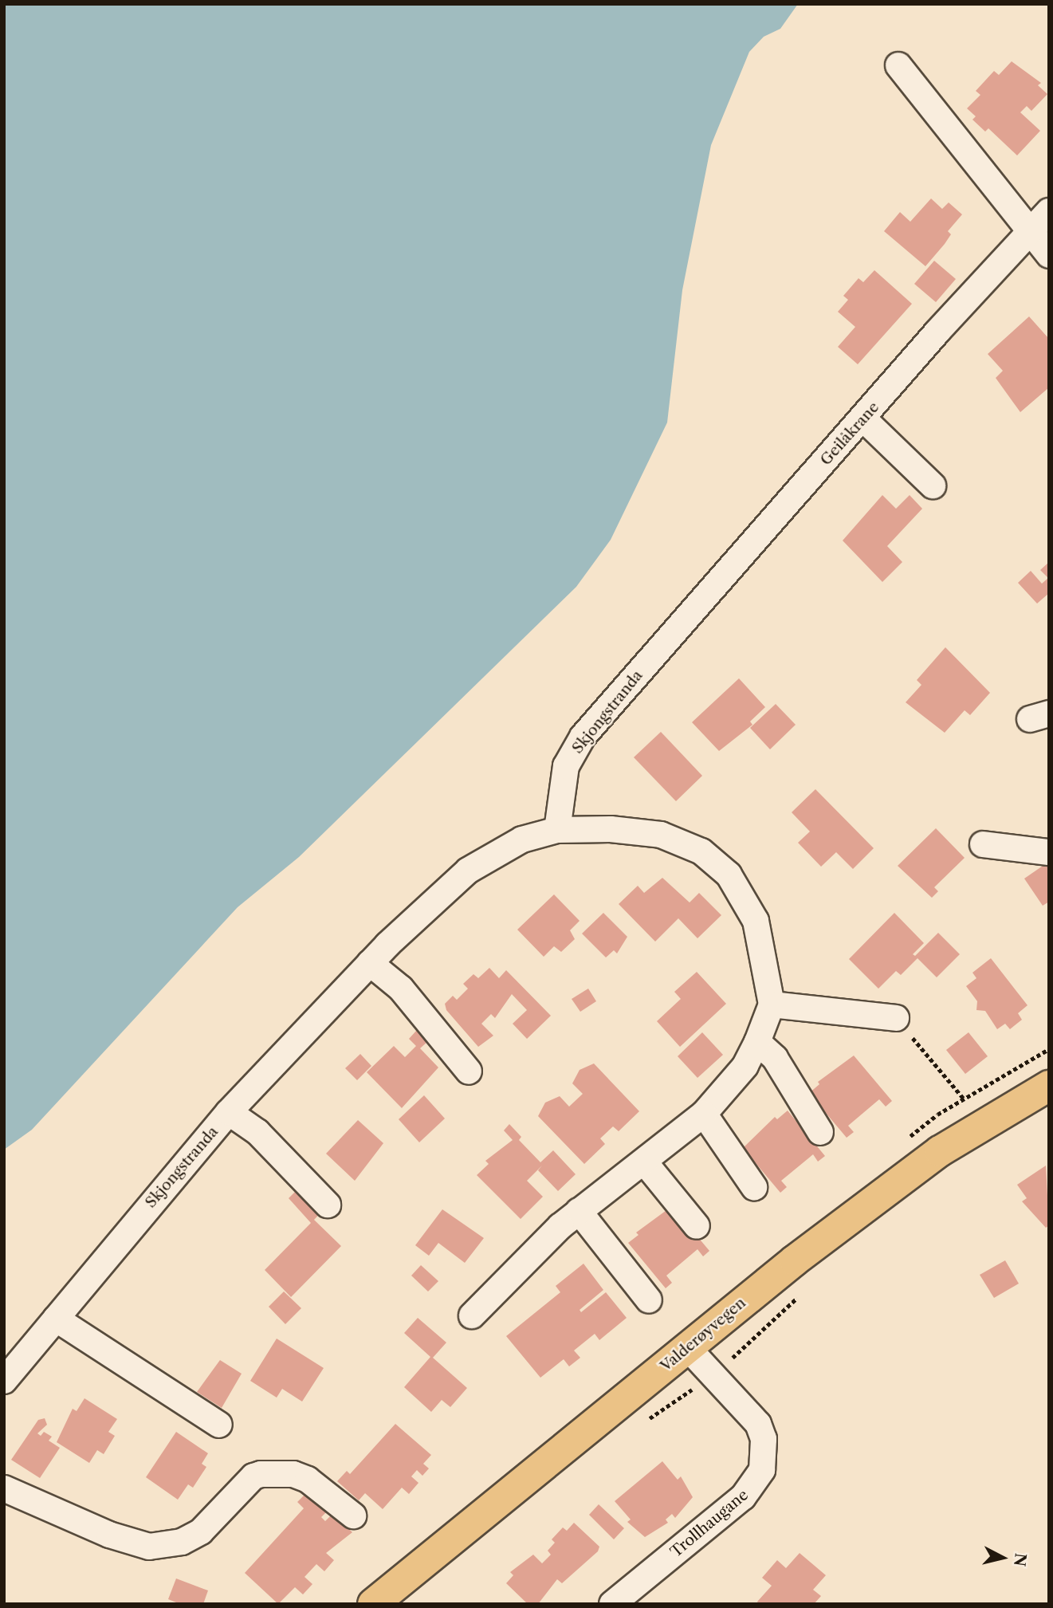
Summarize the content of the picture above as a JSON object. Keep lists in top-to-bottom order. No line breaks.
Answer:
{"streets":{"main road":["Valderøyvegen"],"street":["Geilåkrane","Skjongstranda","Trollhaugane"]},"crossings":[["Geilåkrane","Skjongstranda"],["Valderøyvegen","Trollhaugane"]],"north":"right"}
